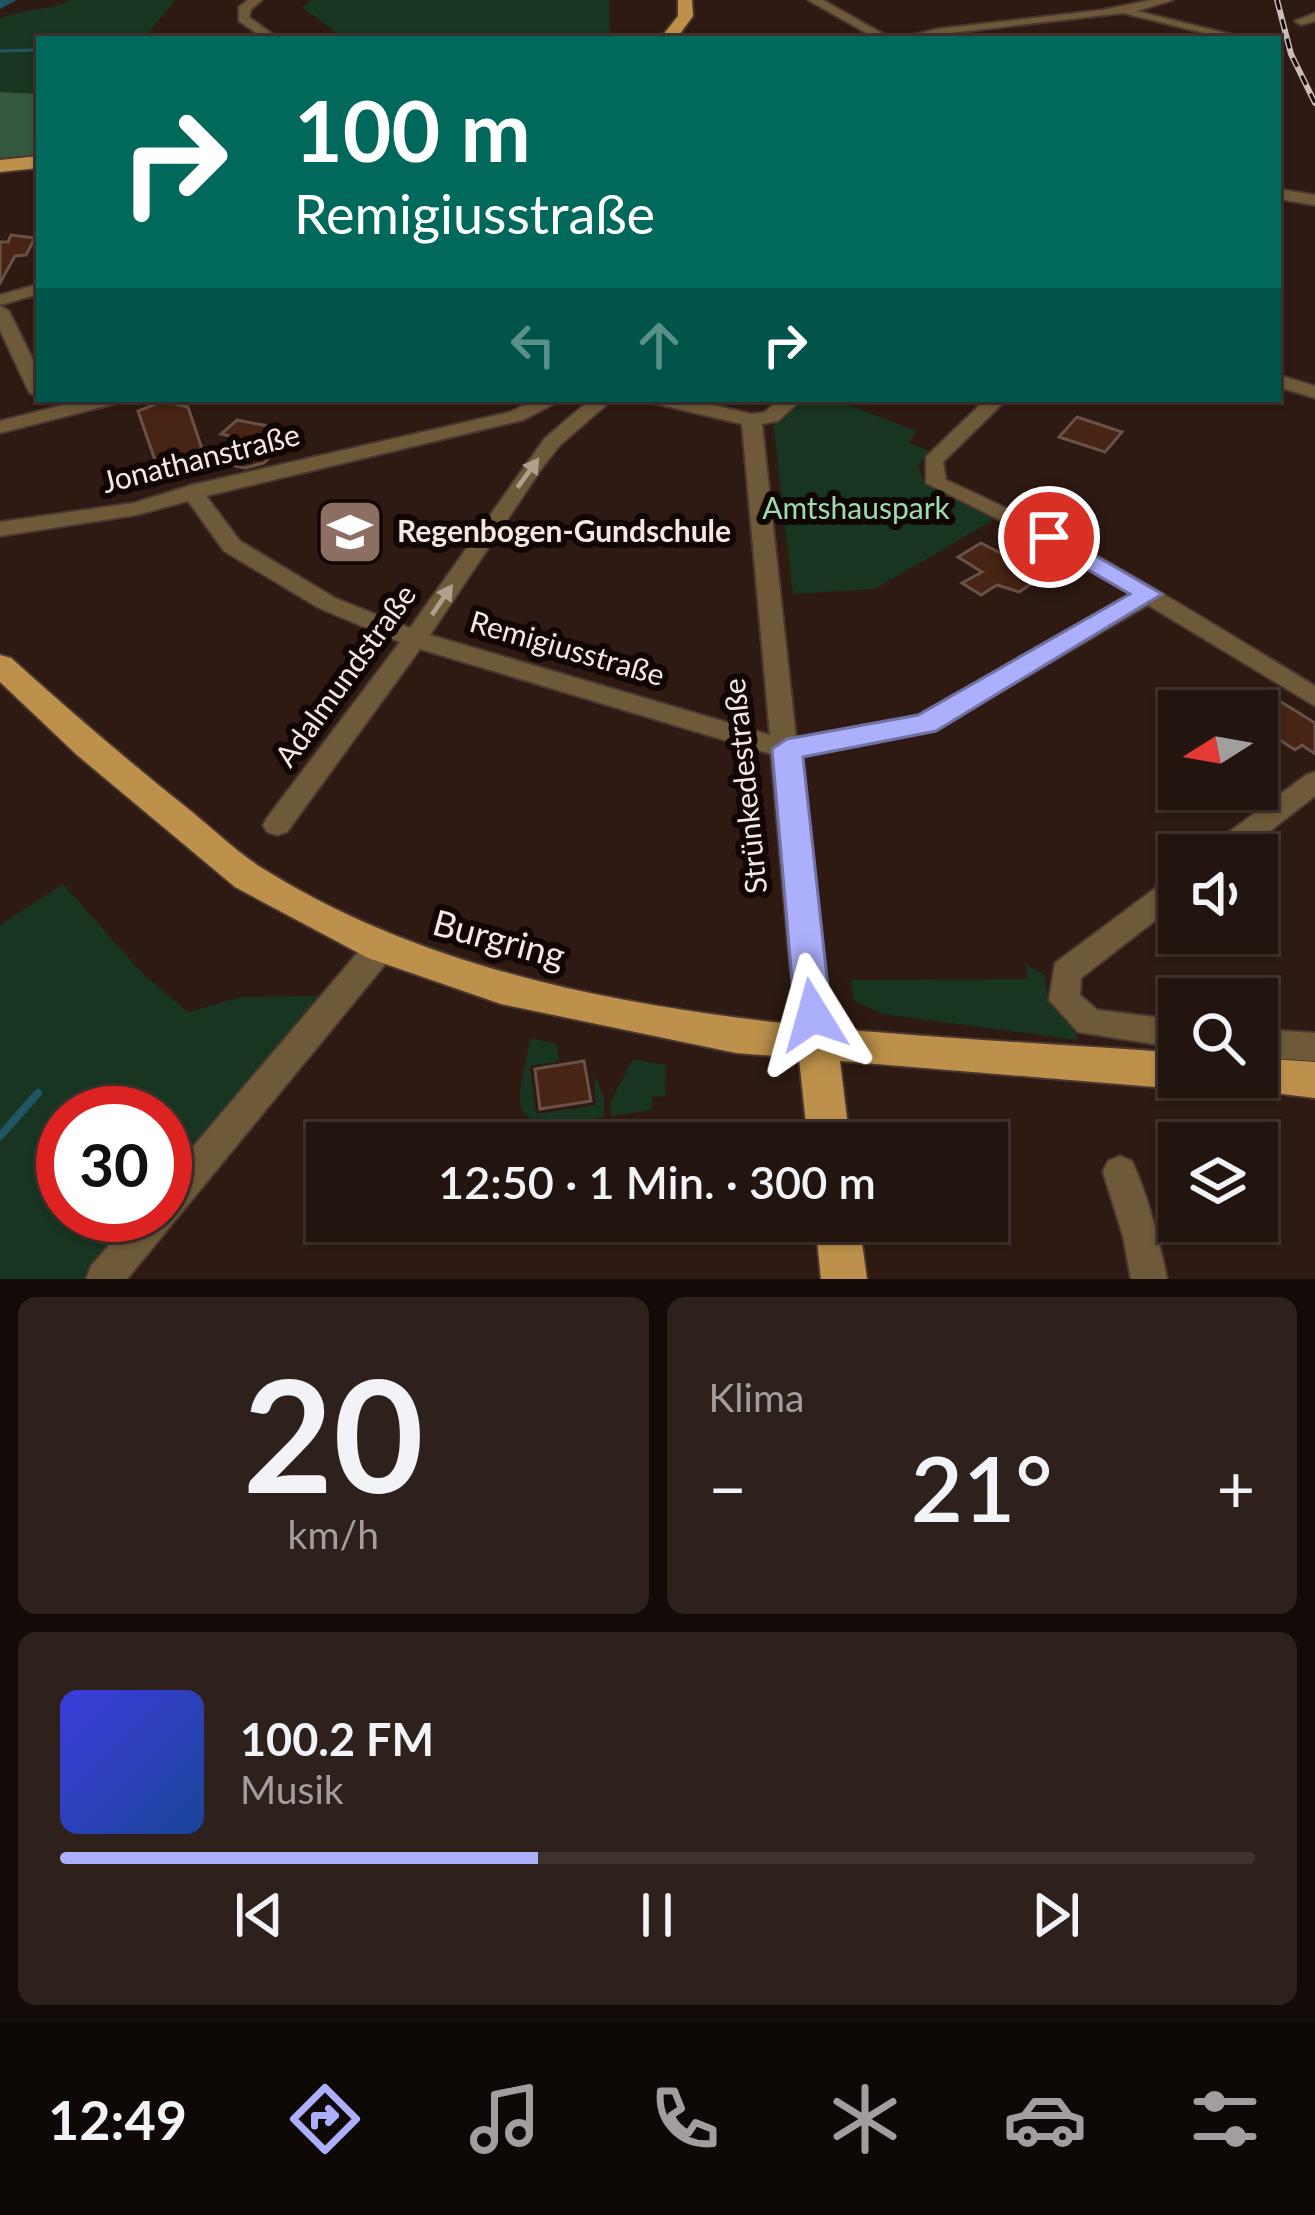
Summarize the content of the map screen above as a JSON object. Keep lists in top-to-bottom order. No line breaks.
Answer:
{"streets":{"main road":["Strünkedestraße","Burgring"],"street":["Jonathanstraße","Remigiusstraße","Adalmundstraße"]},"crossings":[["Jonathanstraße","Remigiusstraße"],["Remigiusstraße","Adalmundstraße"],["Remigiusstraße","Strünkedestraße"],["Strünkedestraße","Burgring"]],"one_way":["Adalmundstraße"],"parks":["Amtshauspark"],"places":{"school or university":["Regenbogen-Gundschule"]},"north":"left","page":{"turn":["100 m","Remigiusstraße"],"limit":"30","trip":"12:50 · 1 Min. · 300 m","tile":[["20","km/h"],"Klima"],"heat":["−","21°","+"],"song":["100.2 FM","Musik"],"tabs":"12:49"}}
